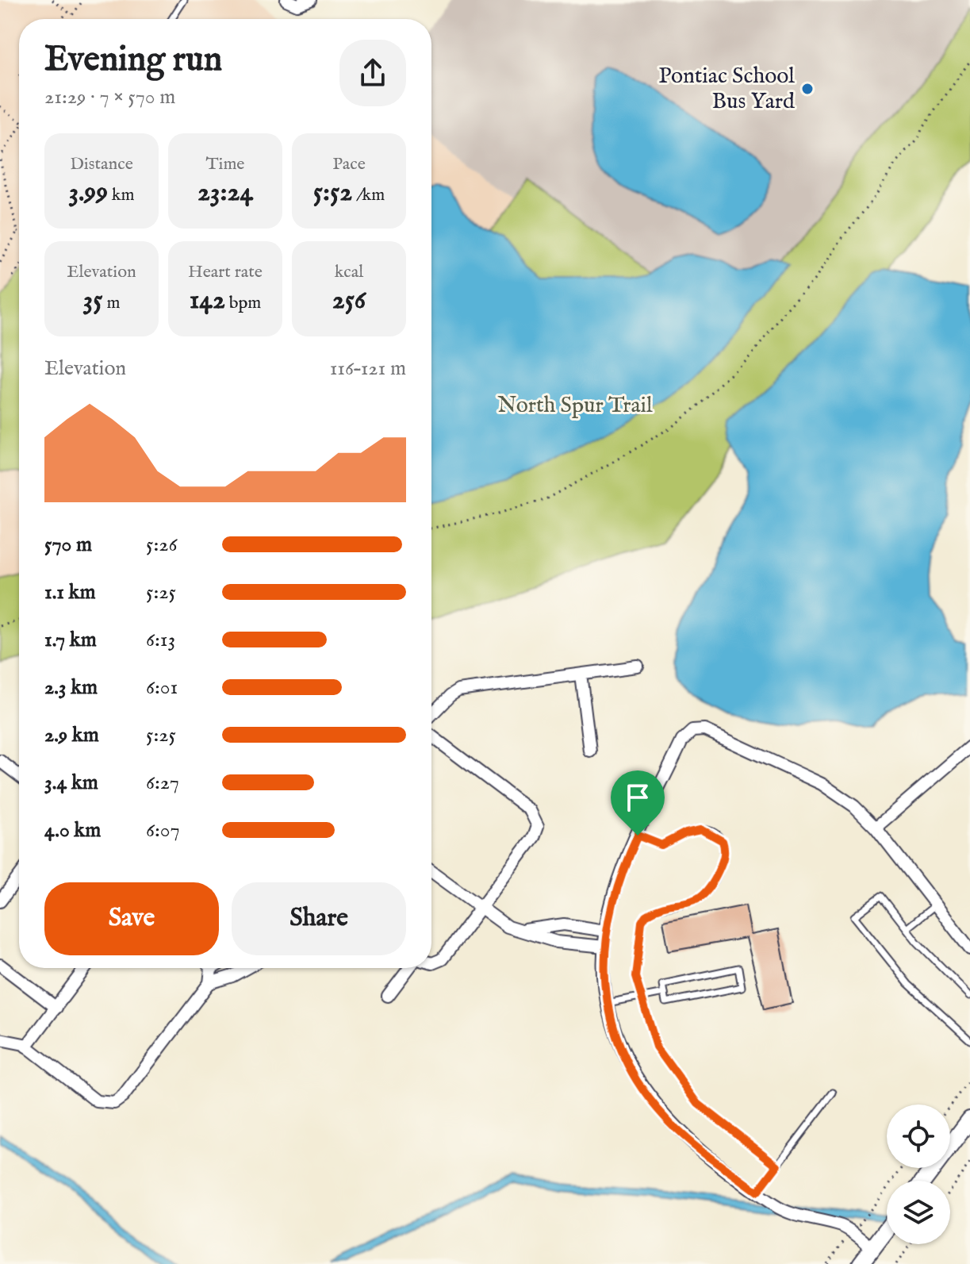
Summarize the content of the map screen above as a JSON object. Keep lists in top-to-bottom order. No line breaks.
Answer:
{"parks":["North Spur Trail"],"places":["Pontiac School Bus Yard"],"page":{"heading":["Evening run","21:29 · 7 × 570 m"],"stats":[["Distance","3.99 km"],["Time","23:24"],["Pace","5:52 /km"],["Elevation","35 m"],["Heart rate","142 bpm"],["kcal","256"]],"chart":["Elevation","116–121 m"],"list":[{"name":"570 m","note":"5:26"},{"name":"1.1 km","note":"5:25"},{"name":"1.7 km","note":"6:13"},{"name":"2.3 km","note":"6:01"},{"name":"2.9 km","note":"5:25"},{"name":"3.4 km","note":"6:27"},{"name":"4.0 km","note":"6:07"}],"buttons":["Save","Share"]}}
